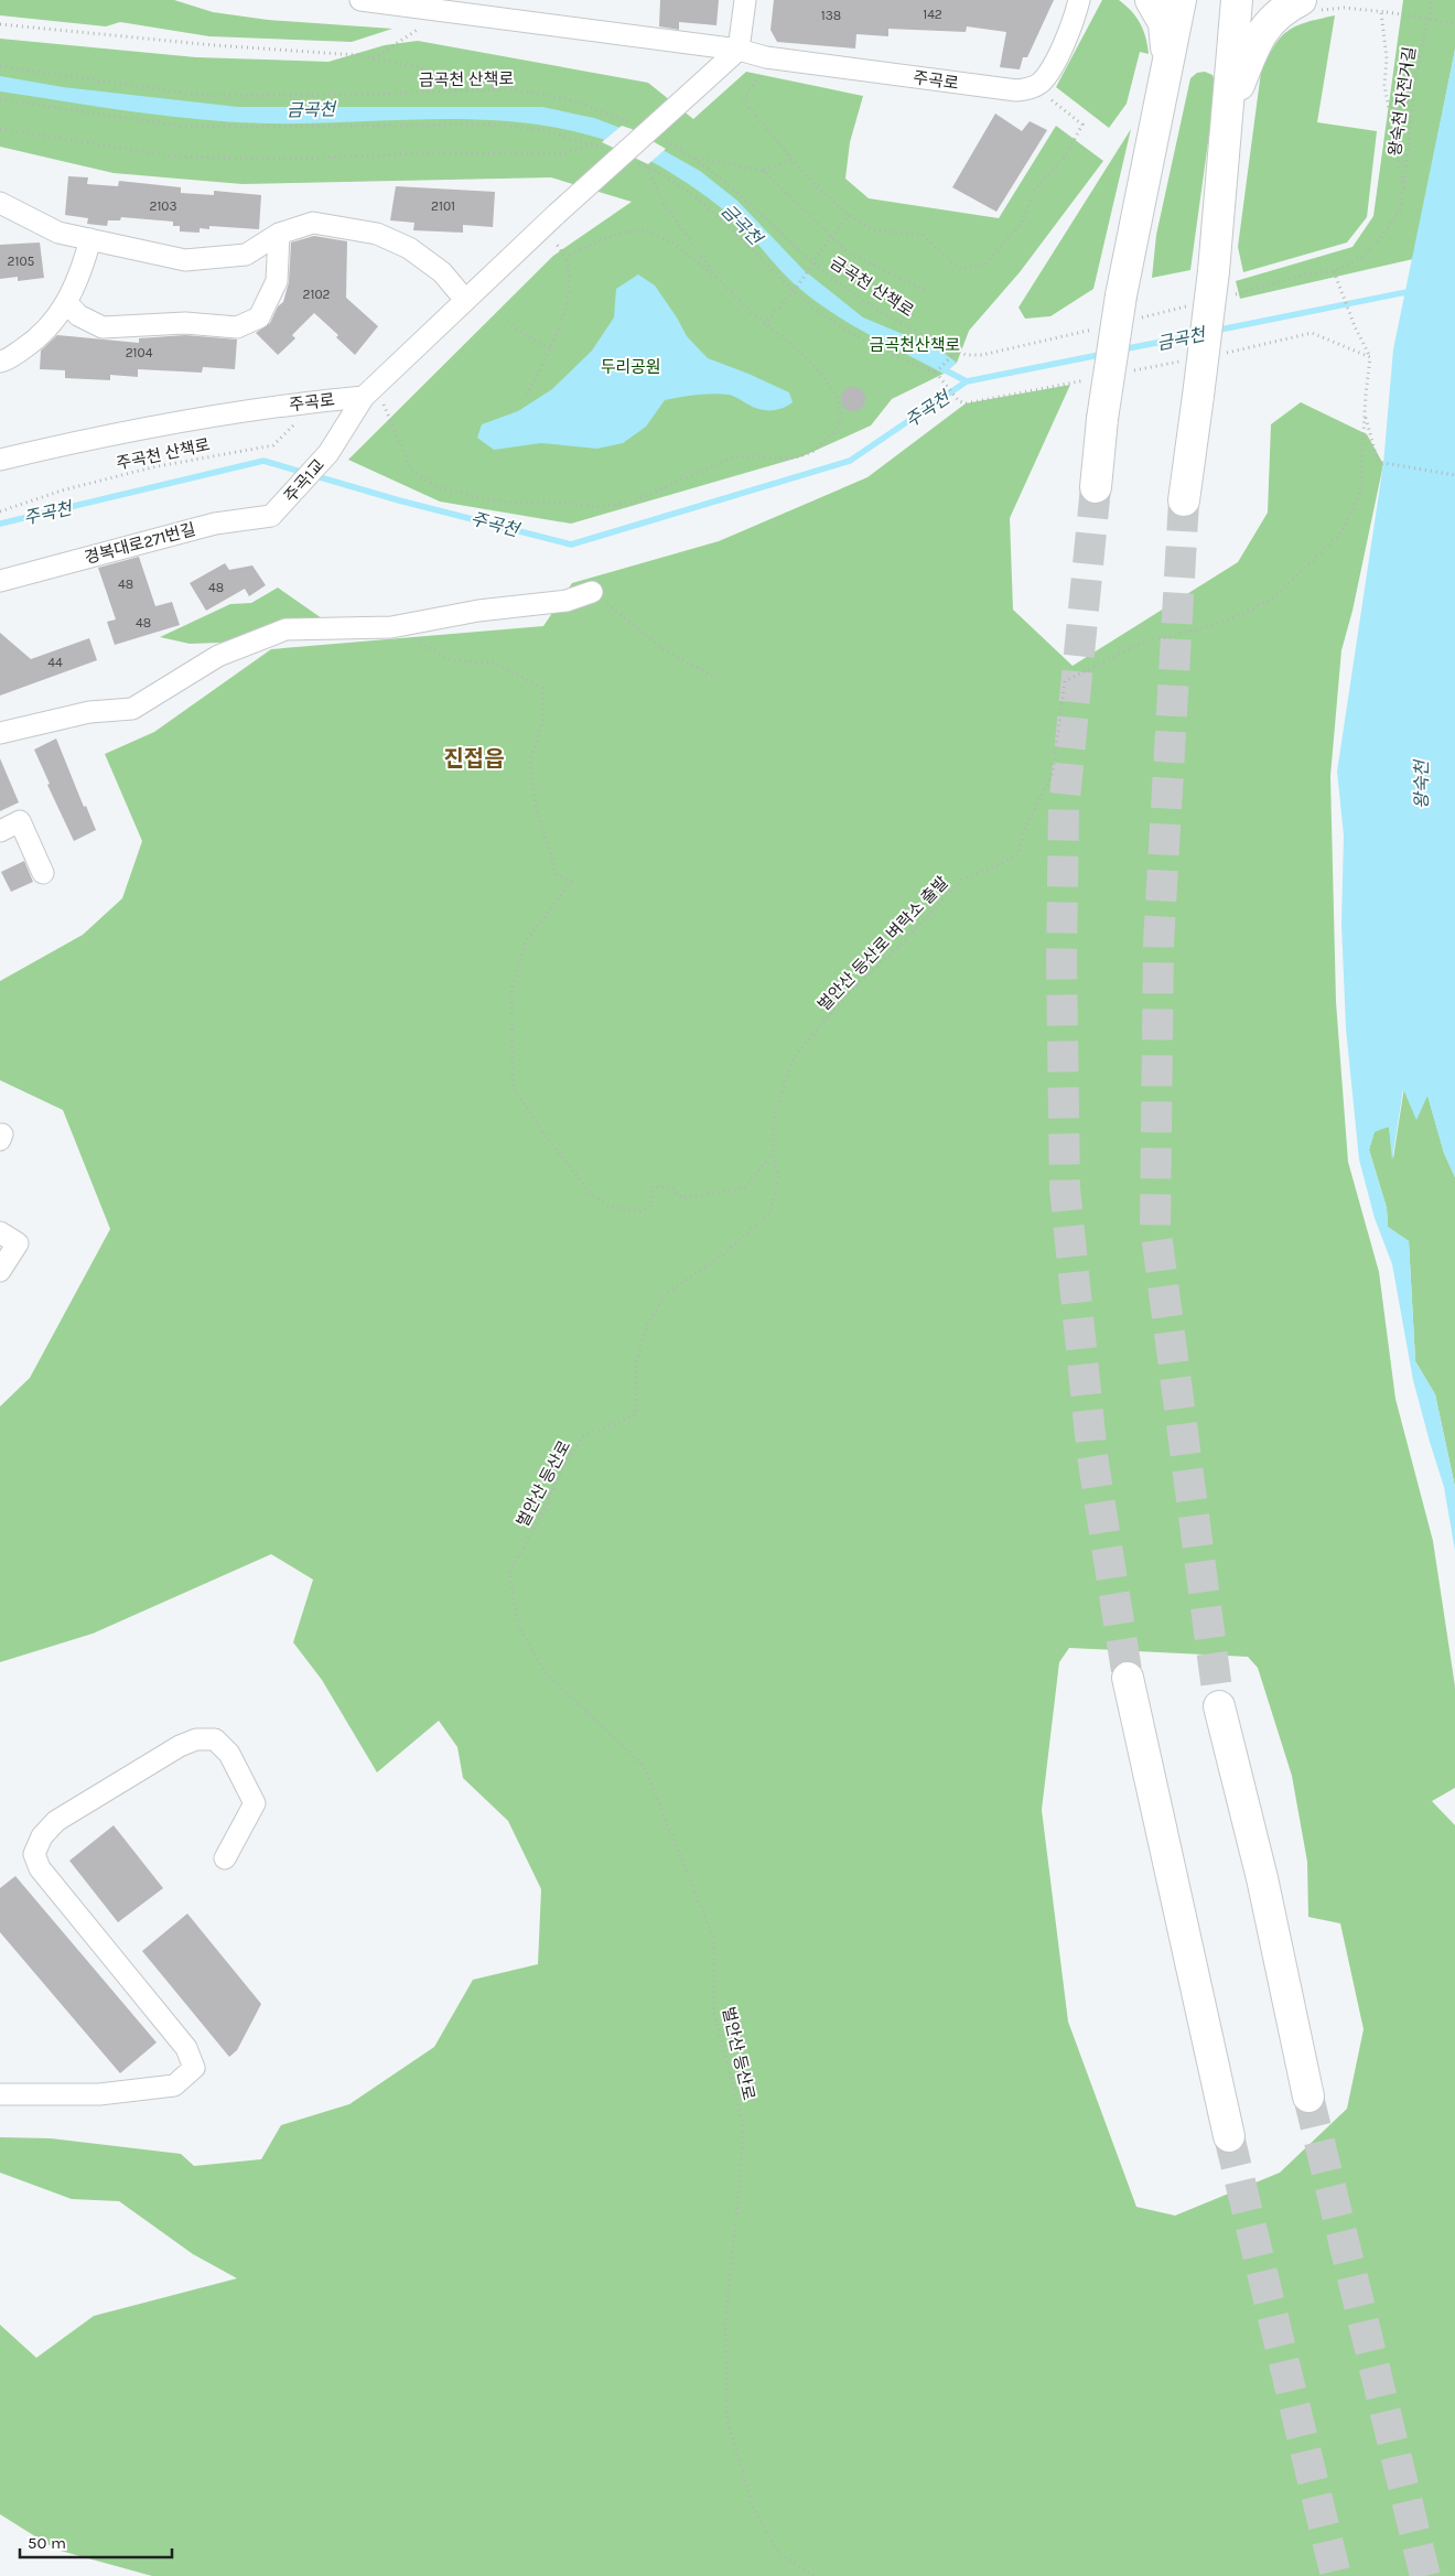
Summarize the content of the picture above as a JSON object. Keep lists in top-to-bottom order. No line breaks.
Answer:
{"streets":{"street":["주곡로","주곡1교","경복대로271번길"],"path":["금곡천 산책로","왕숙천 자전거길","주곡천 산책로","벌안산 등산로 벼락소 출발","벌안산 등산로"]},"crossings":[["주곡로","주곡천 산책로"],["주곡로","주곡1교"],["주곡1교","경복대로271번길"],["벌안산 등산로 벼락소 출발","벌안산 등산로"]],"districts":["진접읍"],"water":["금곡천","주곡천","왕숙천"],"parks":["금곡천산책로","두리공원"],"house_numbers":["142","138","2103","2101","2105","2102","2104","48","48","48","44"],"scale_bar":"50 m"}
